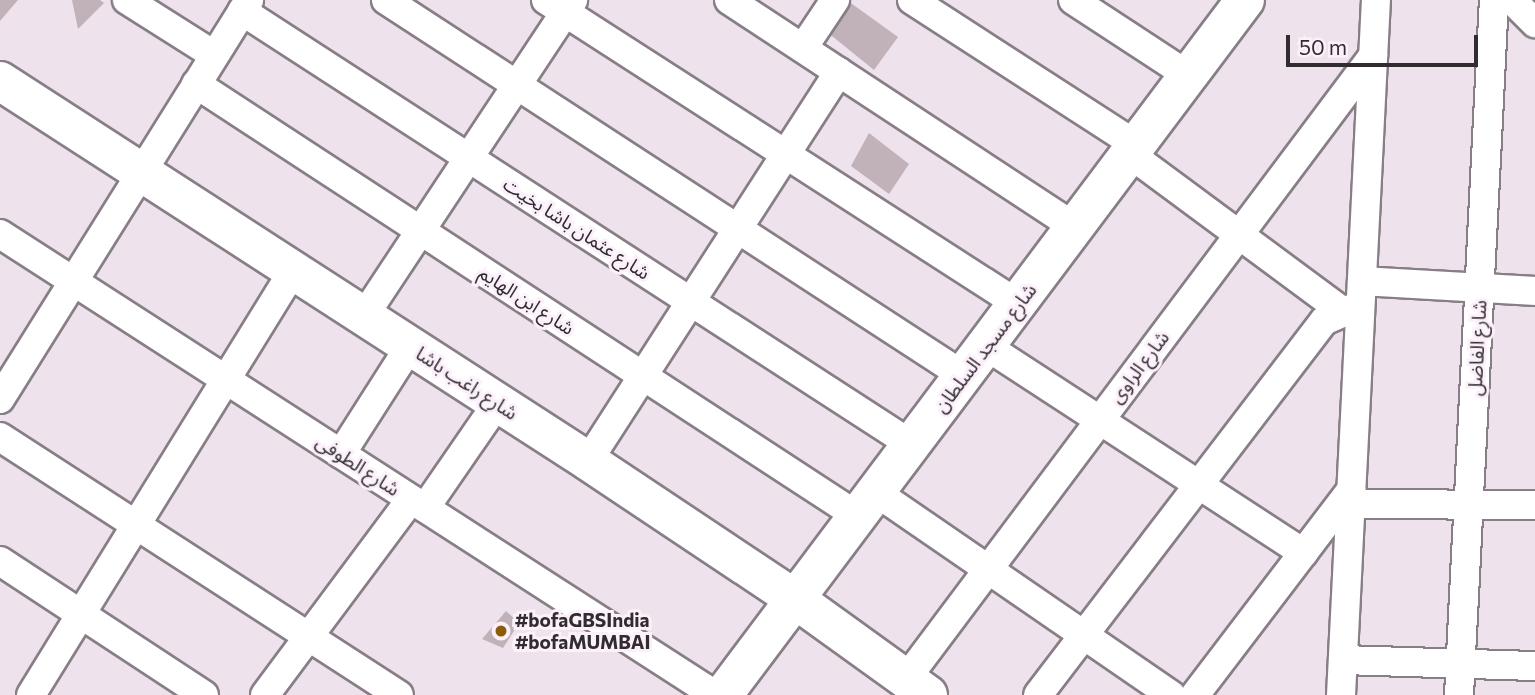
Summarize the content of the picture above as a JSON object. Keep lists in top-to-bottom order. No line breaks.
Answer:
{"streets":{"street":["شارع عثمان باشا بخيت","شارع ابن الهايم","شارع مسجد السلطان","شارع الفاضل","شارع الراوى","شارع راغب باشا","شارع الطوفى"]},"crossings":[["شارع عثمان باشا بخيت","شارع مسجد السلطان"],["شارع ابن الهايم","شارع مسجد السلطان"],["شارع ابن الهايم","شارع الراوى"],["شارع مسجد السلطان","شارع راغب باشا"],["شارع الراوى","شارع راغب باشا"]],"places":["#bofaGBSIndia #bofaMUMBAI"],"scale_bar":"50 m"}
